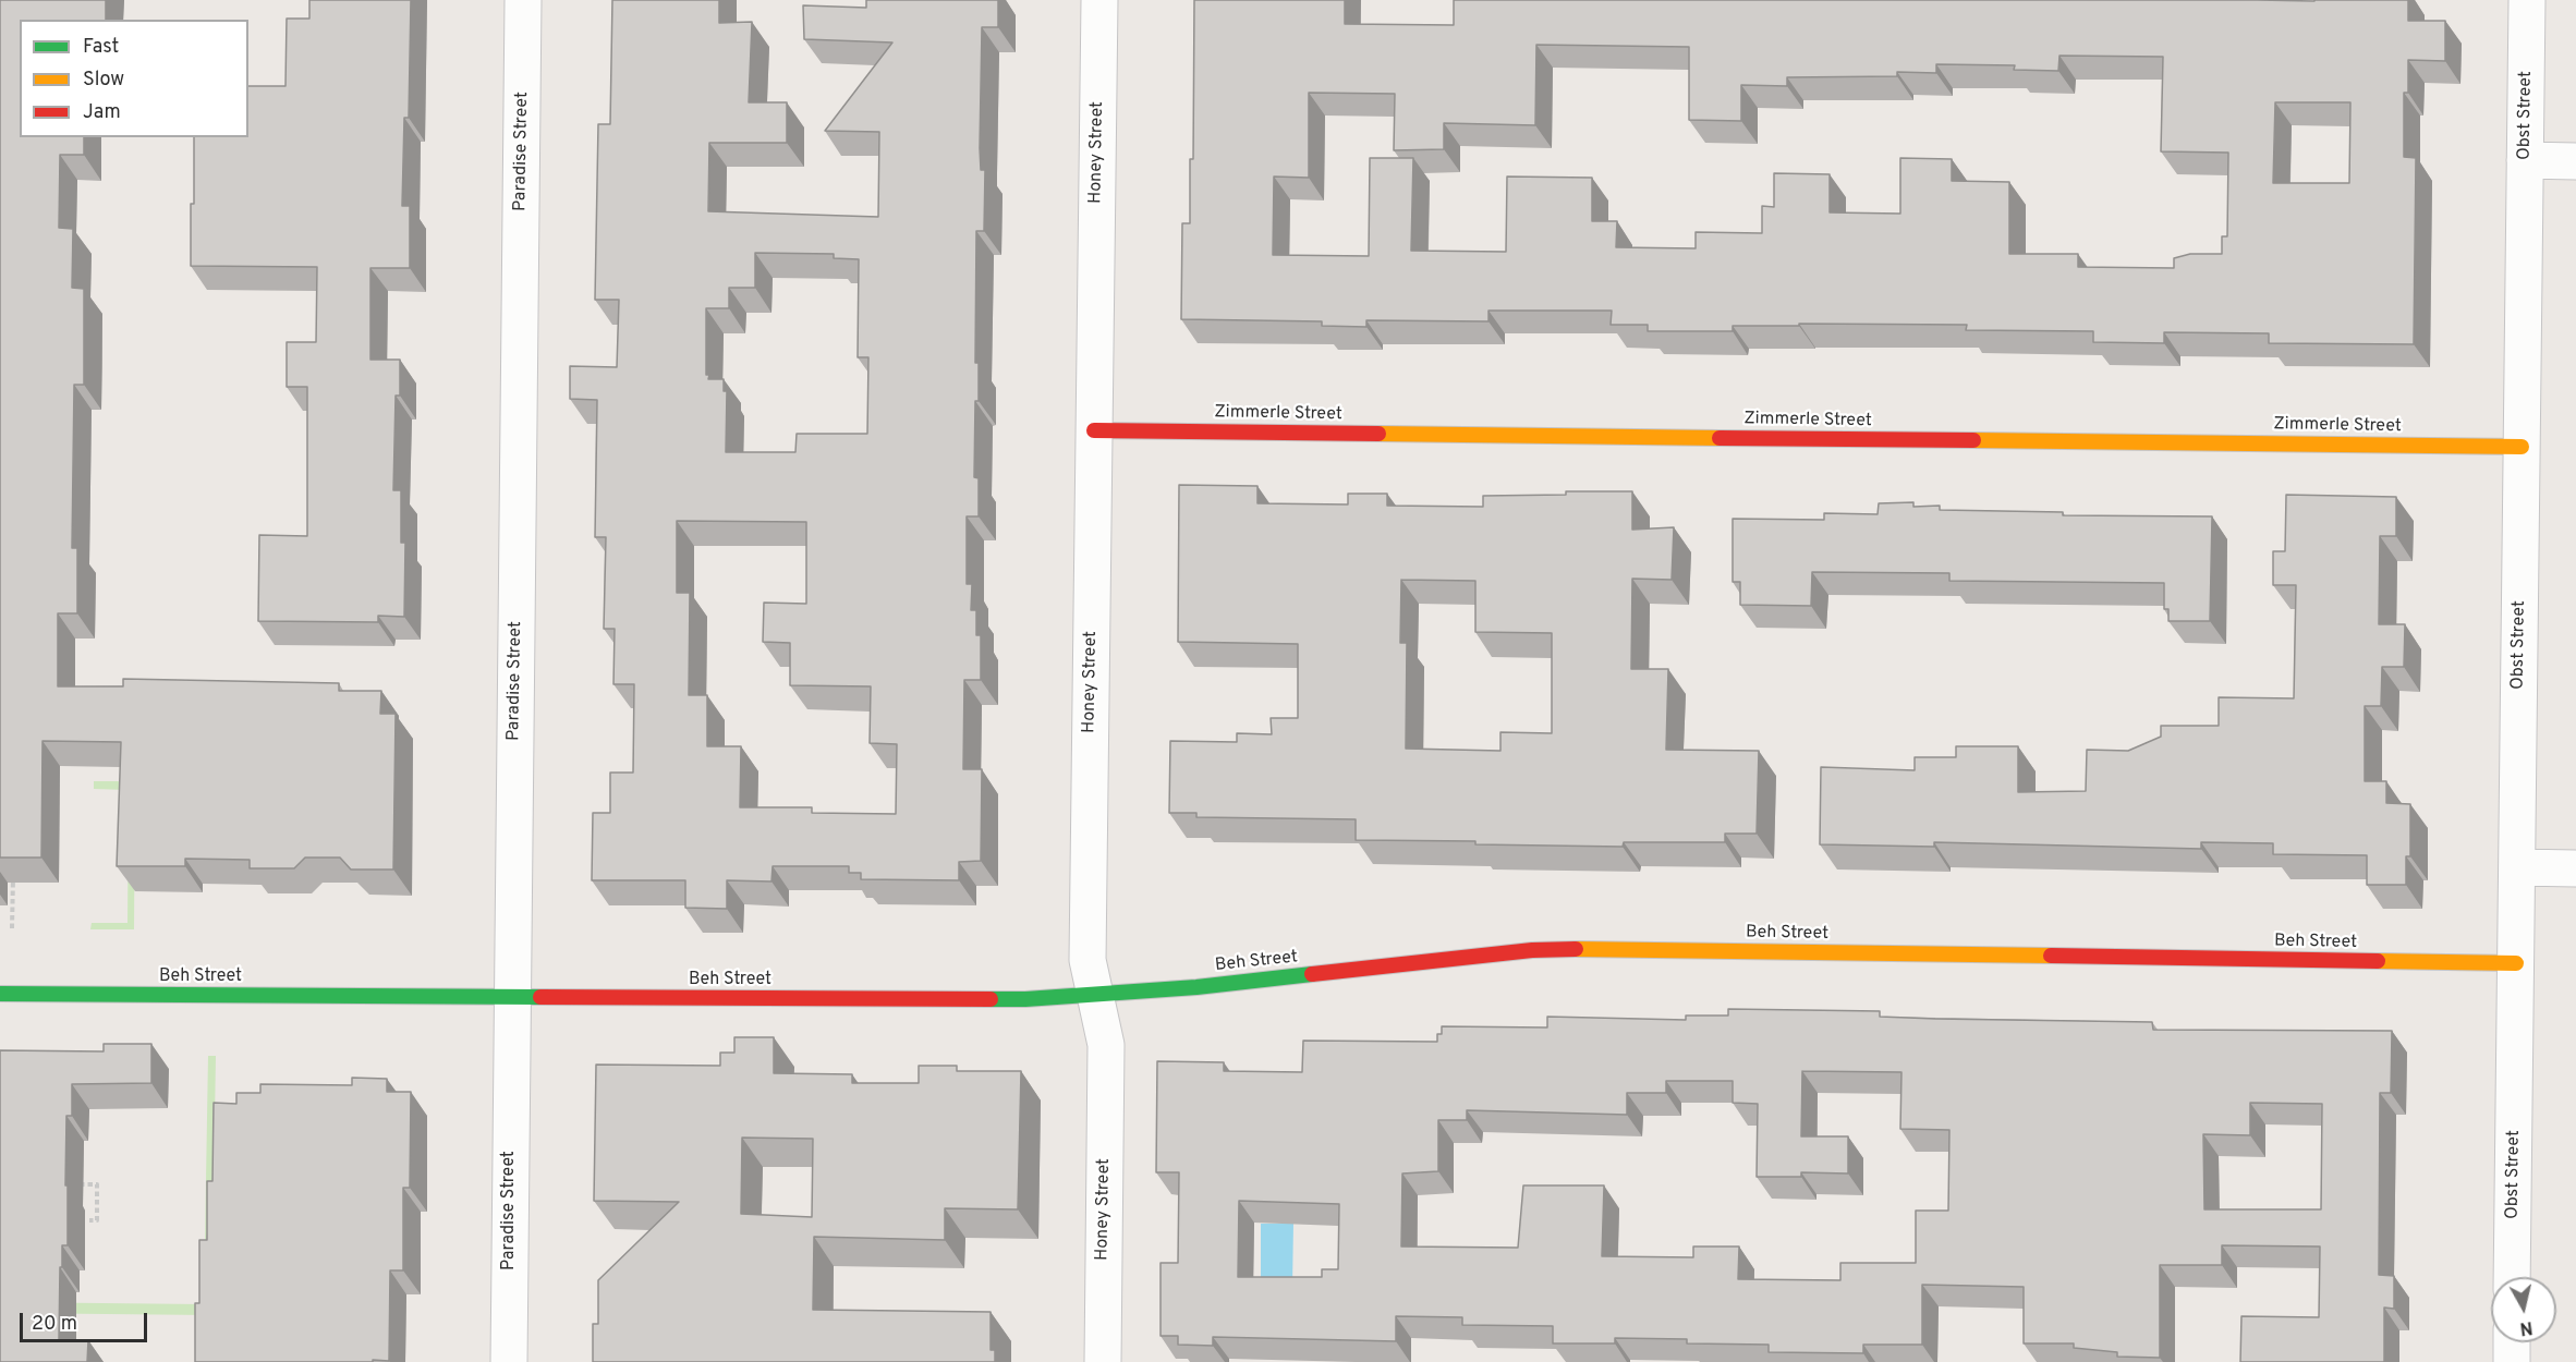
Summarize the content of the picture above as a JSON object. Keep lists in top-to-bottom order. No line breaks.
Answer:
{"streets":{"street":["Obst Street","Paradise Street","Honey Street","Zimmerle Street","Beh Street"]},"crossings":[["Obst Street","Zimmerle Street"],["Obst Street","Beh Street"],["Paradise Street","Beh Street"],["Honey Street","Zimmerle Street"],["Honey Street","Beh Street"]],"legend":["Fast","Slow","Jam"],"scale_bar":"20 m","north":"bottom"}
